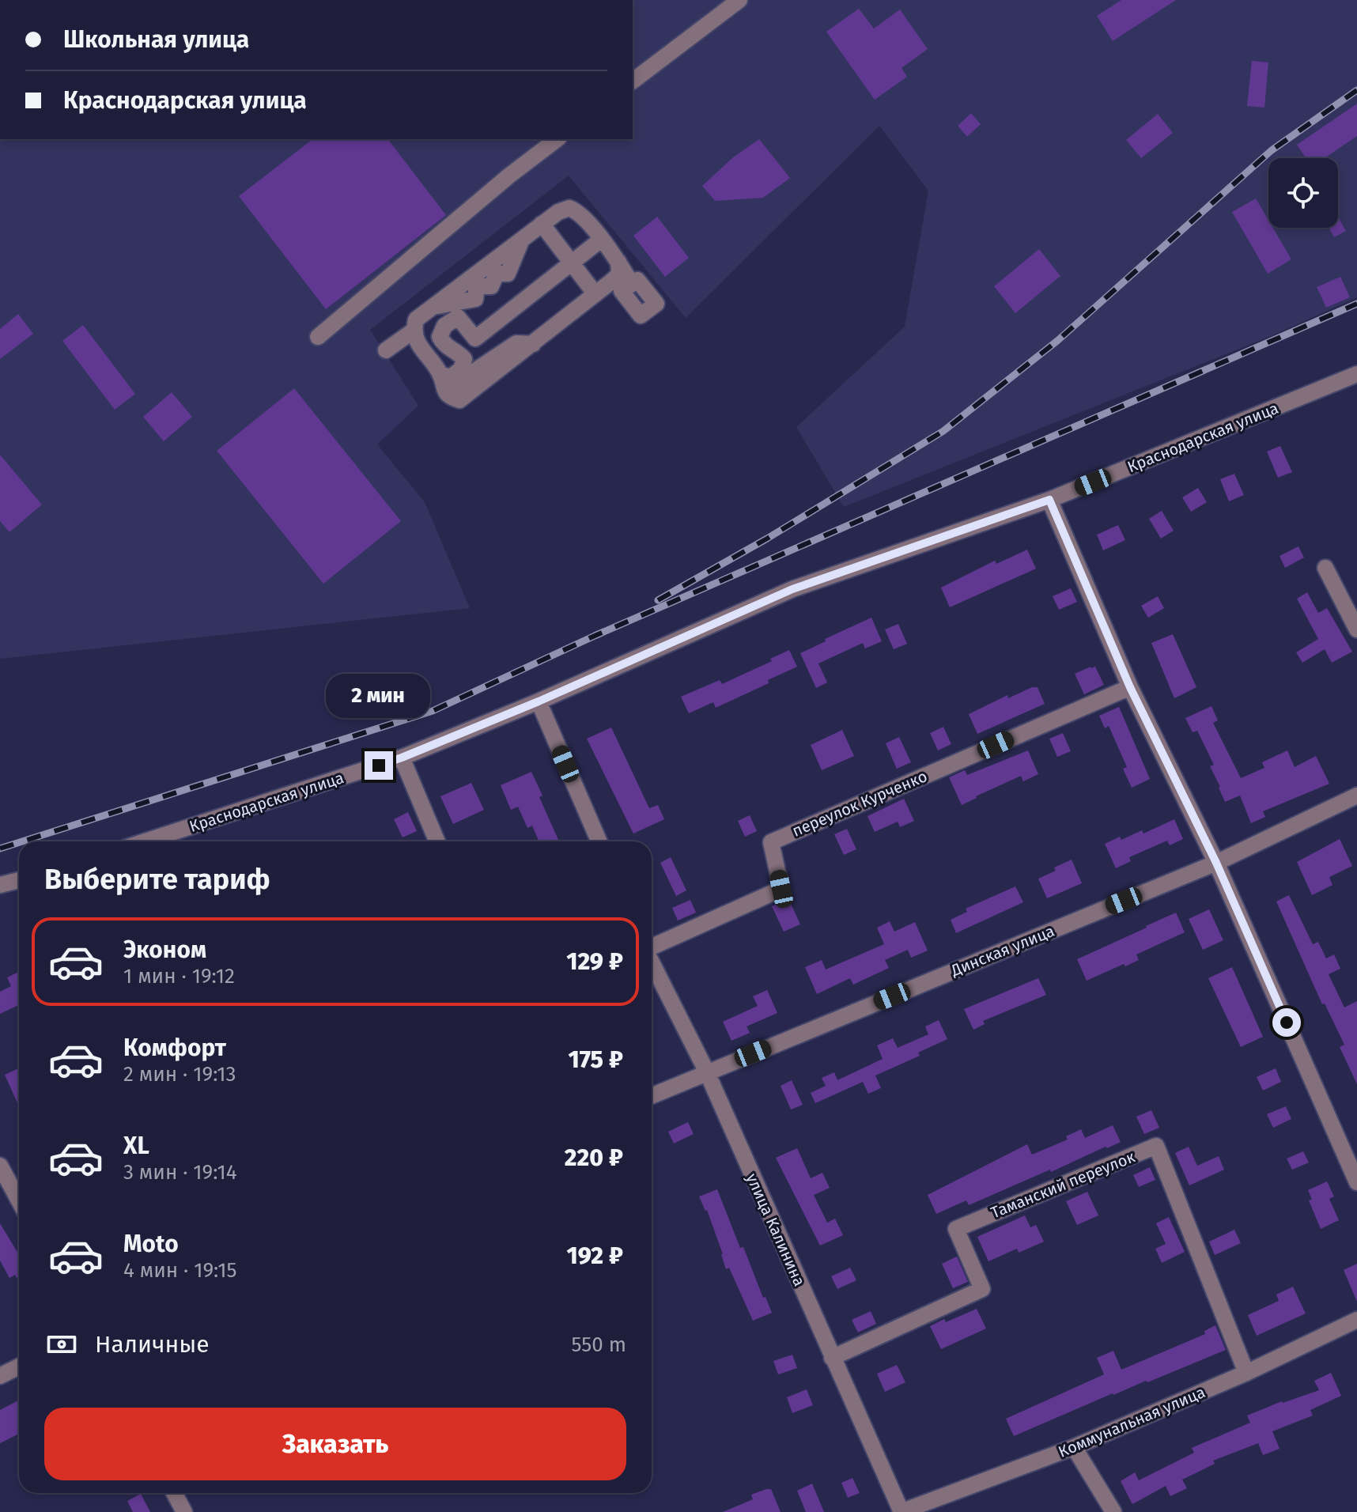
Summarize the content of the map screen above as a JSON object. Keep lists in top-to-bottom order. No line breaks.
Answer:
{"streets":{"street":["Краснодарская улица","переулок Курченко","Динская улица","Таманский переулок","улица Калинина","Коммунальная улица"]},"crossings":[["Динская улица","улица Калинина"],["Таманский переулок","улица Калинина"],["Таманский переулок","Коммунальная улица"],["улица Калинина","Коммунальная улица"]],"page":{"banner":["Школьная улица","Краснодарская улица"],"bubble":"2 мин","heading":"Выберите тариф","list":[{"name":"Эконом","note":"1 мин · 19:12","value":"129 ₽"},{"name":"Комфорт","note":"2 мин · 19:13","value":"175 ₽"},{"name":"XL","note":"3 мин · 19:14","value":"220 ₽"},{"name":"Moto","note":"4 мин · 19:15","value":"192 ₽"}],"pay":["Наличные","550 m"],"buttons":"Заказать"}}
